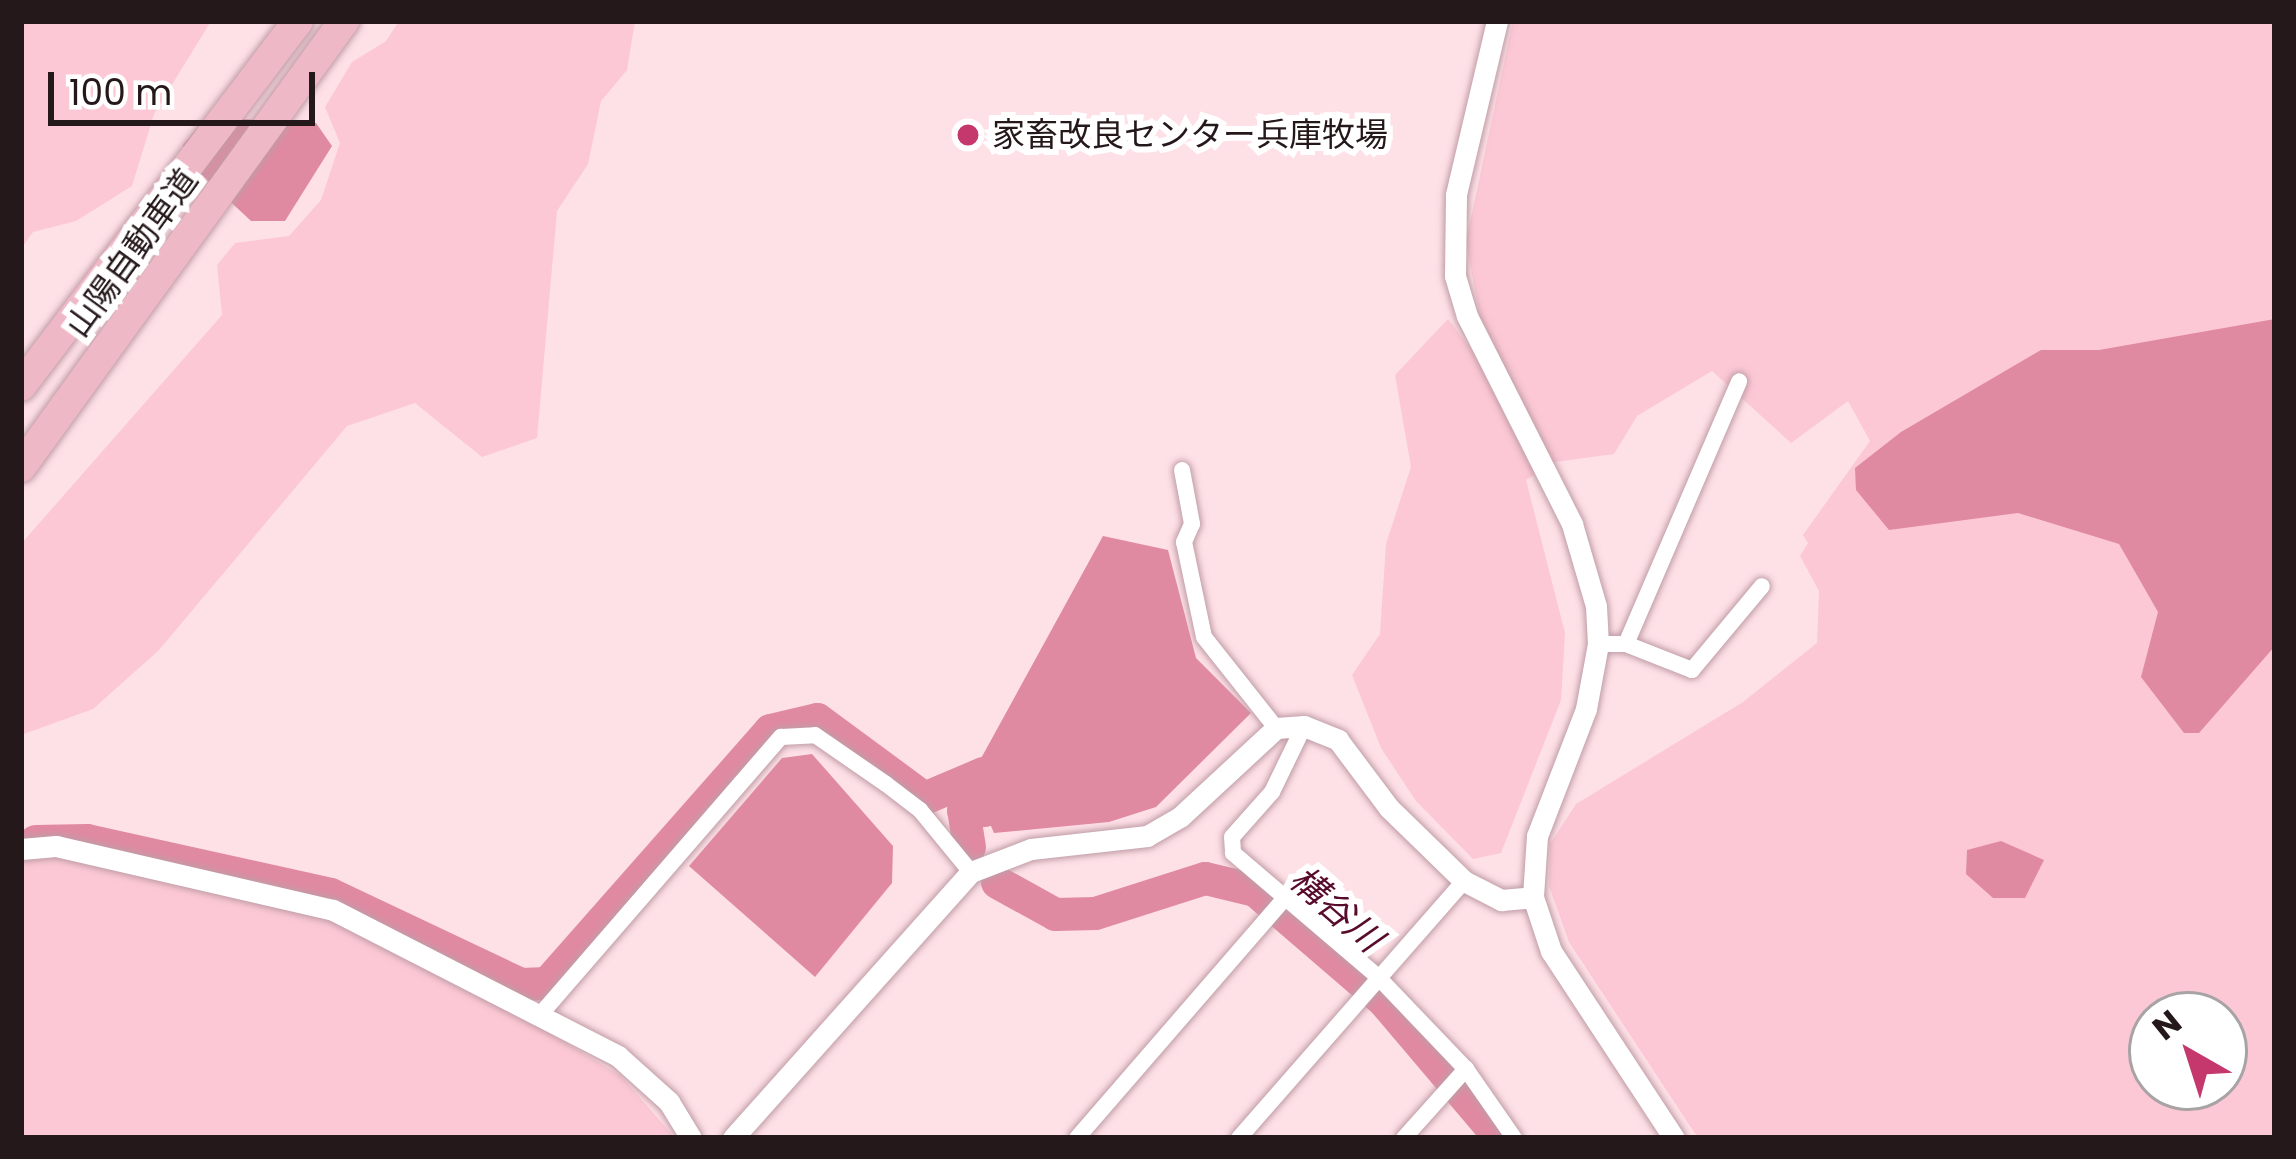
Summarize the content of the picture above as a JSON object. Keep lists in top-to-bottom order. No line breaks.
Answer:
{"streets":{"highway":["山陽自動車道"]},"water":["構谷川"],"places":["家畜改良センター兵庫牧場"],"scale_bar":"100 m","north":"top left"}
